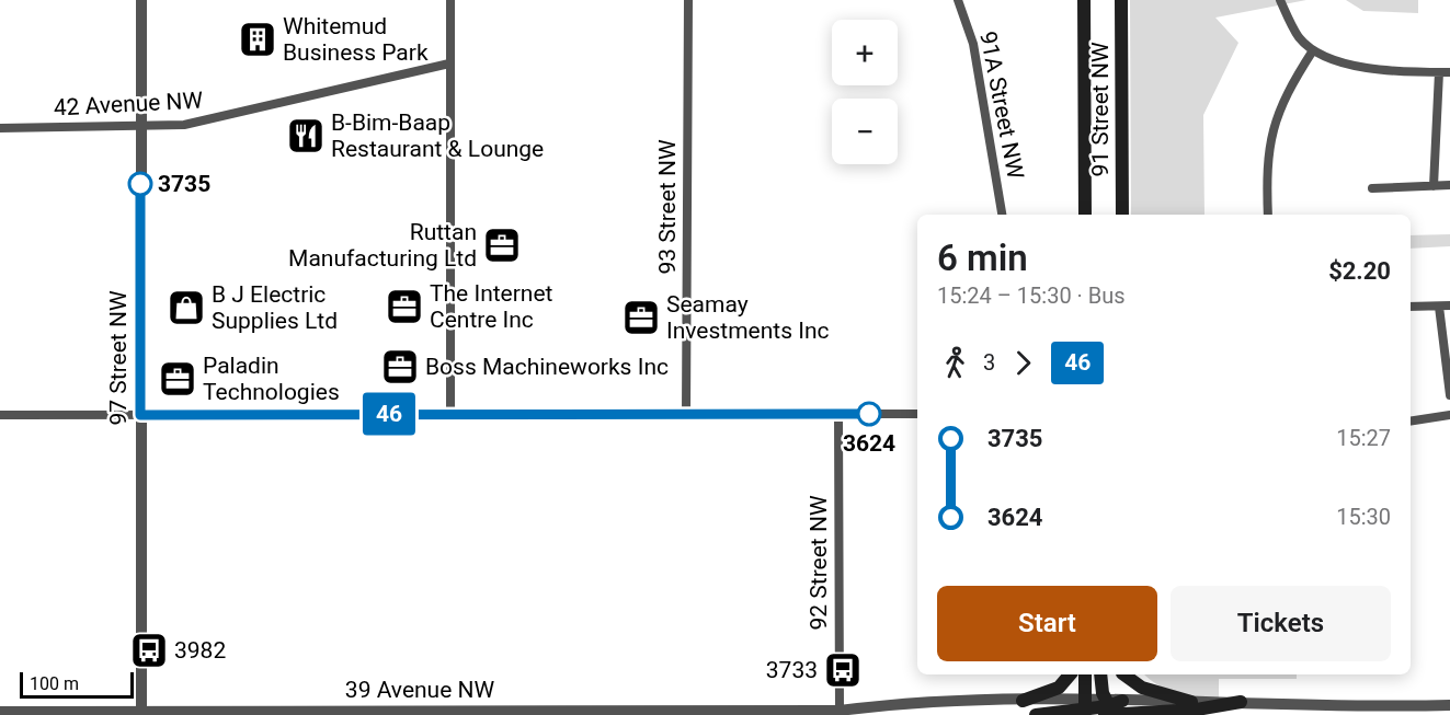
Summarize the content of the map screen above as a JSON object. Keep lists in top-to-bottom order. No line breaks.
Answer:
{"streets":{"main road":["91 Street NW"],"street":["42 Avenue NW","91A Street NW","93 Street NW","97 Street NW","92 Street NW","39 Avenue NW"]},"crossings":[["42 Avenue NW","97 Street NW"],["97 Street NW","39 Avenue NW"],["92 Street NW","39 Avenue NW"]],"places":{"building":["Whitemud Business Park"],"restaurant":["B-Bim-Baap Restaurant & Lounge"],"other":["3735","3624"],"office":["Ruttan Manufacturing Ltd","The Internet Centre Inc","Seamay Investments Inc","Boss Machineworks Inc","Paladin Technologies"],"shop":["B J Electric Supplies Ltd"],"bus stop":["3982","3733"]},"lines":["bus line 46"],"scale_bar":"100 m","page":{"on_map":"46","map_buttons":["+","−"],"heading":["6 min","15:24 – 15:30 · Bus","$2.20"],"legs":["3","46"],"list":[{"name":"3735","value":"15:27"},{"name":"3624","value":"15:30"}],"buttons":["Start","Tickets"],"scale":"100 m"}}
